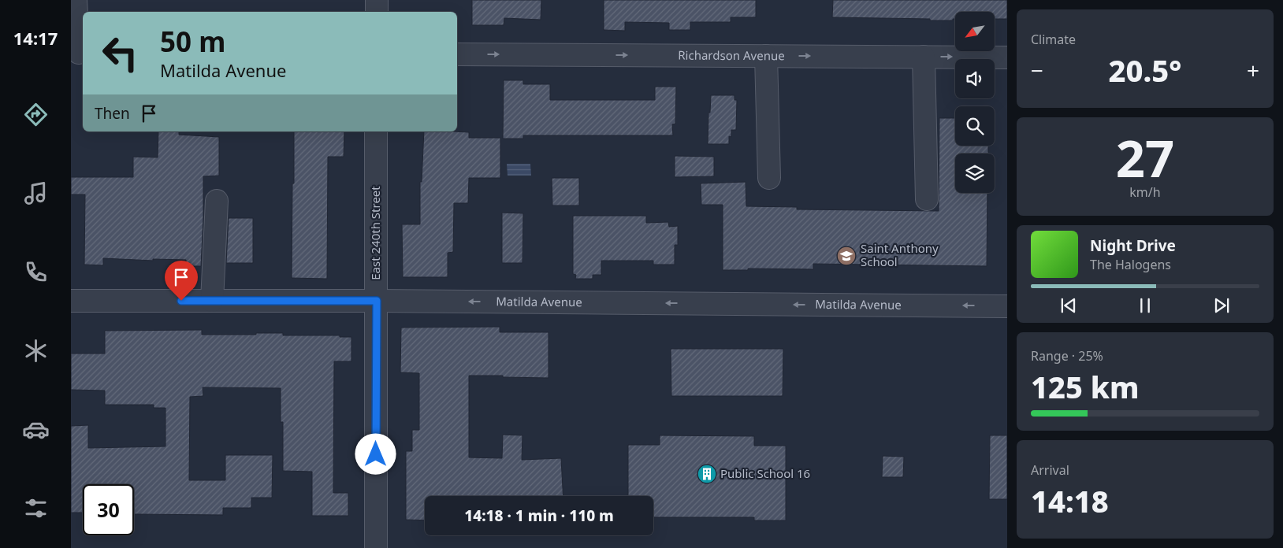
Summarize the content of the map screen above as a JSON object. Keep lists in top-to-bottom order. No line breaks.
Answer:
{"streets":{"street":["Richardson Avenue","East 240th Street","Matilda Avenue"]},"crossings":[["East 240th Street","Matilda Avenue"]],"one_way":["Richardson Avenue","Matilda Avenue"],"places":{"school or university":["Saint Anthony School"],"building":["Public School 16"]},"north":"bottom left","page":{"tabs":"14:17","tile":["Climate",["27","km/h"],["Range · 25%","125 km"],["Arrival","14:18"]],"turn":["50 m","Matilda Avenue"],"heat":["−","20.5°","+"],"then":"Then","song":["Night Drive","The Halogens"],"limit":"30","trip":"14:18 · 1 min · 110 m"}}
